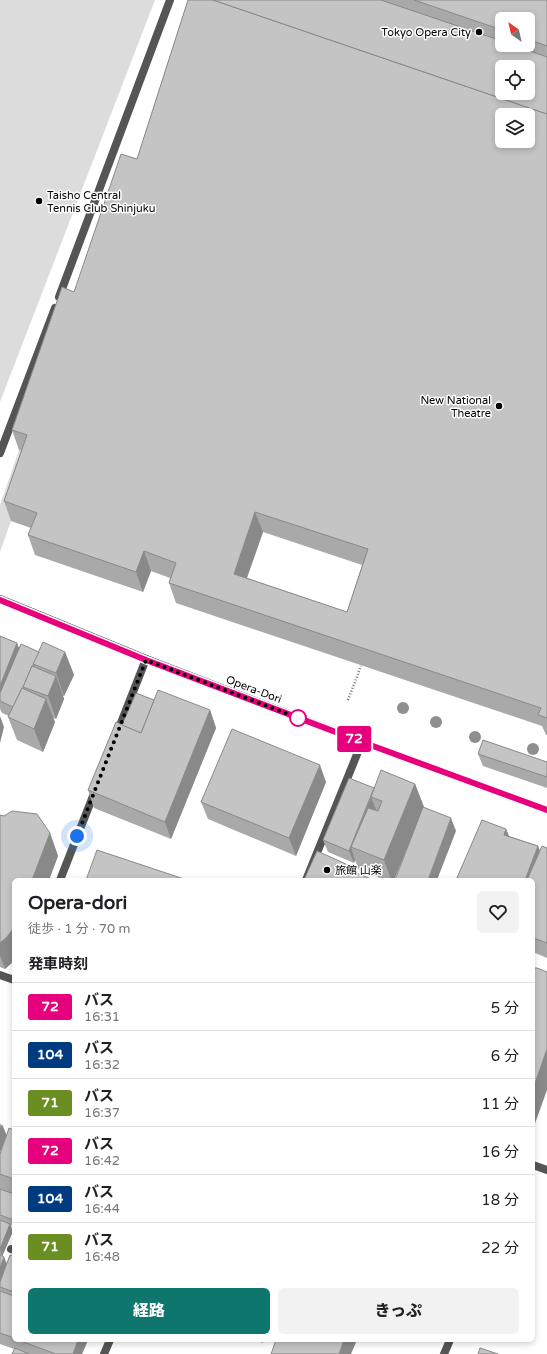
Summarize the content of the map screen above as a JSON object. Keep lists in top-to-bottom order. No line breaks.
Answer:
{"streets":{"main road":["Opera-Dori"]},"places":["Tokyo Opera City","Taisho Central Tennis Club Shinjuku","New National Theatre","旅館 山楽"],"lines":["bus line 72"],"north":"top left","page":{"on_map":"72","heading":[["Opera-dori","徒歩 · 1 分 · 70 m"],"発車時刻"],"list":[{"mark":"72","name":"バス","note":"16:31","value":"5 分"},{"mark":"104","name":"バス","note":"16:32","value":"6 分"},{"mark":"71","name":"バス","note":"16:37","value":"11 分"},{"mark":"72","name":"バス","note":"16:42","value":"16 分"},{"mark":"104","name":"バス","note":"16:44","value":"18 分"},{"mark":"71","name":"バス","note":"16:48","value":"22 分"}],"buttons":["経路","きっぷ"]}}
